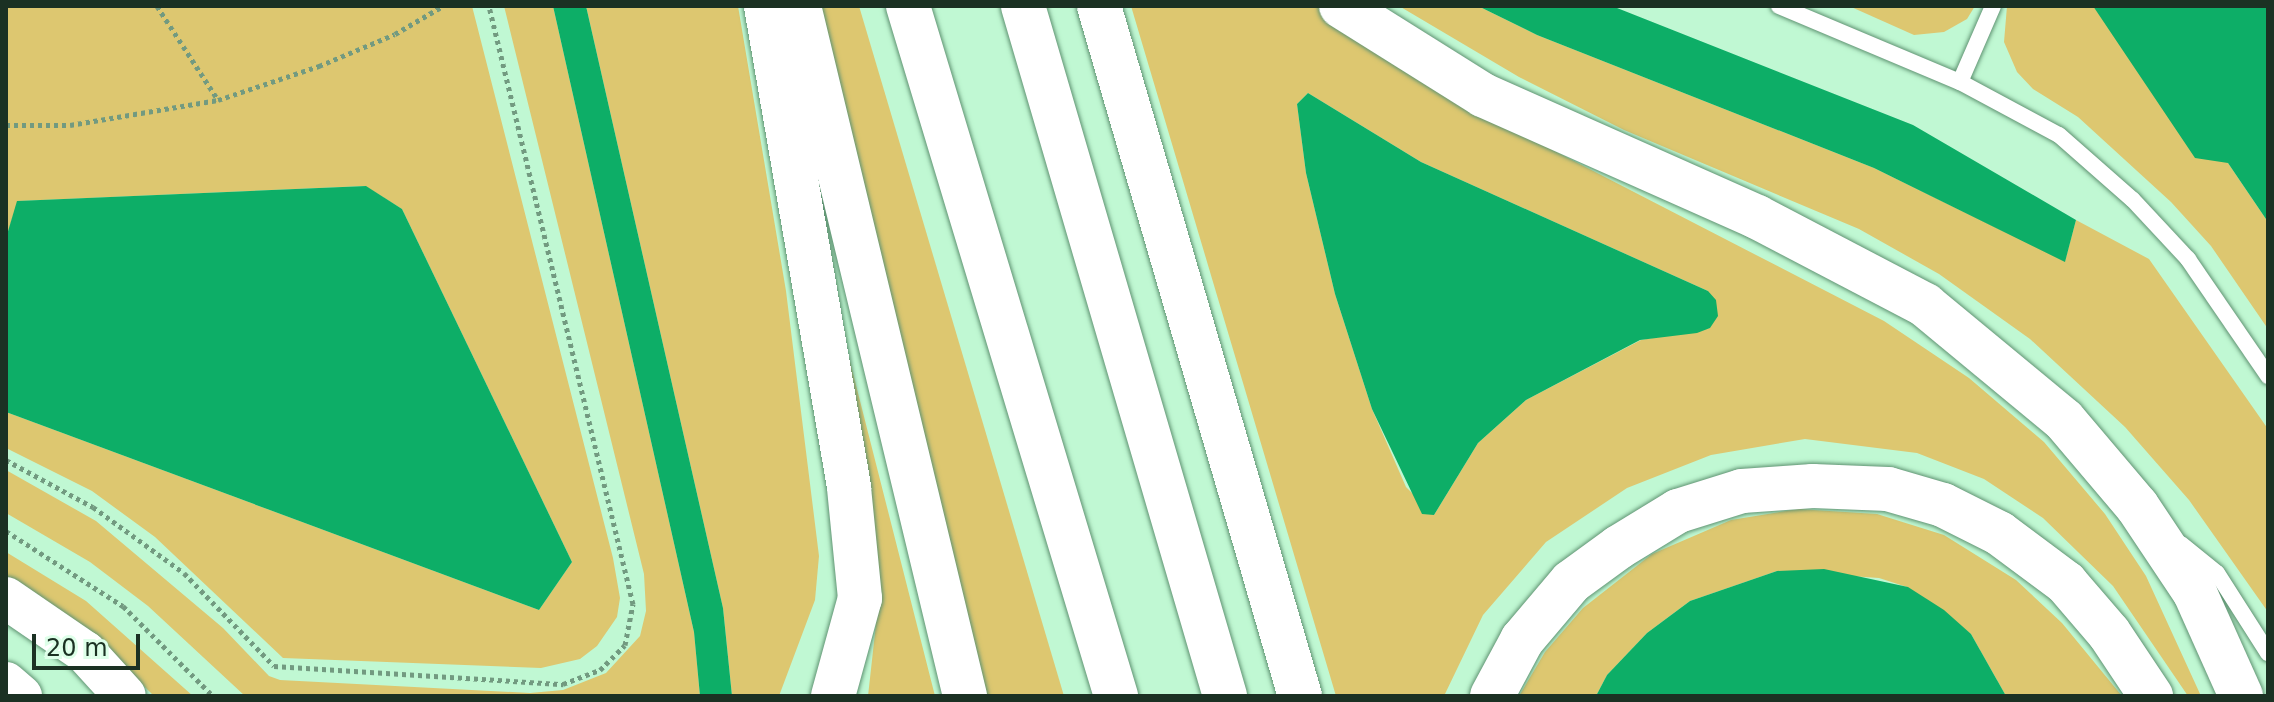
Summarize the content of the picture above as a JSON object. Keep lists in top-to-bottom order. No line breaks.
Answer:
{"scale_bar":"20 m"}
